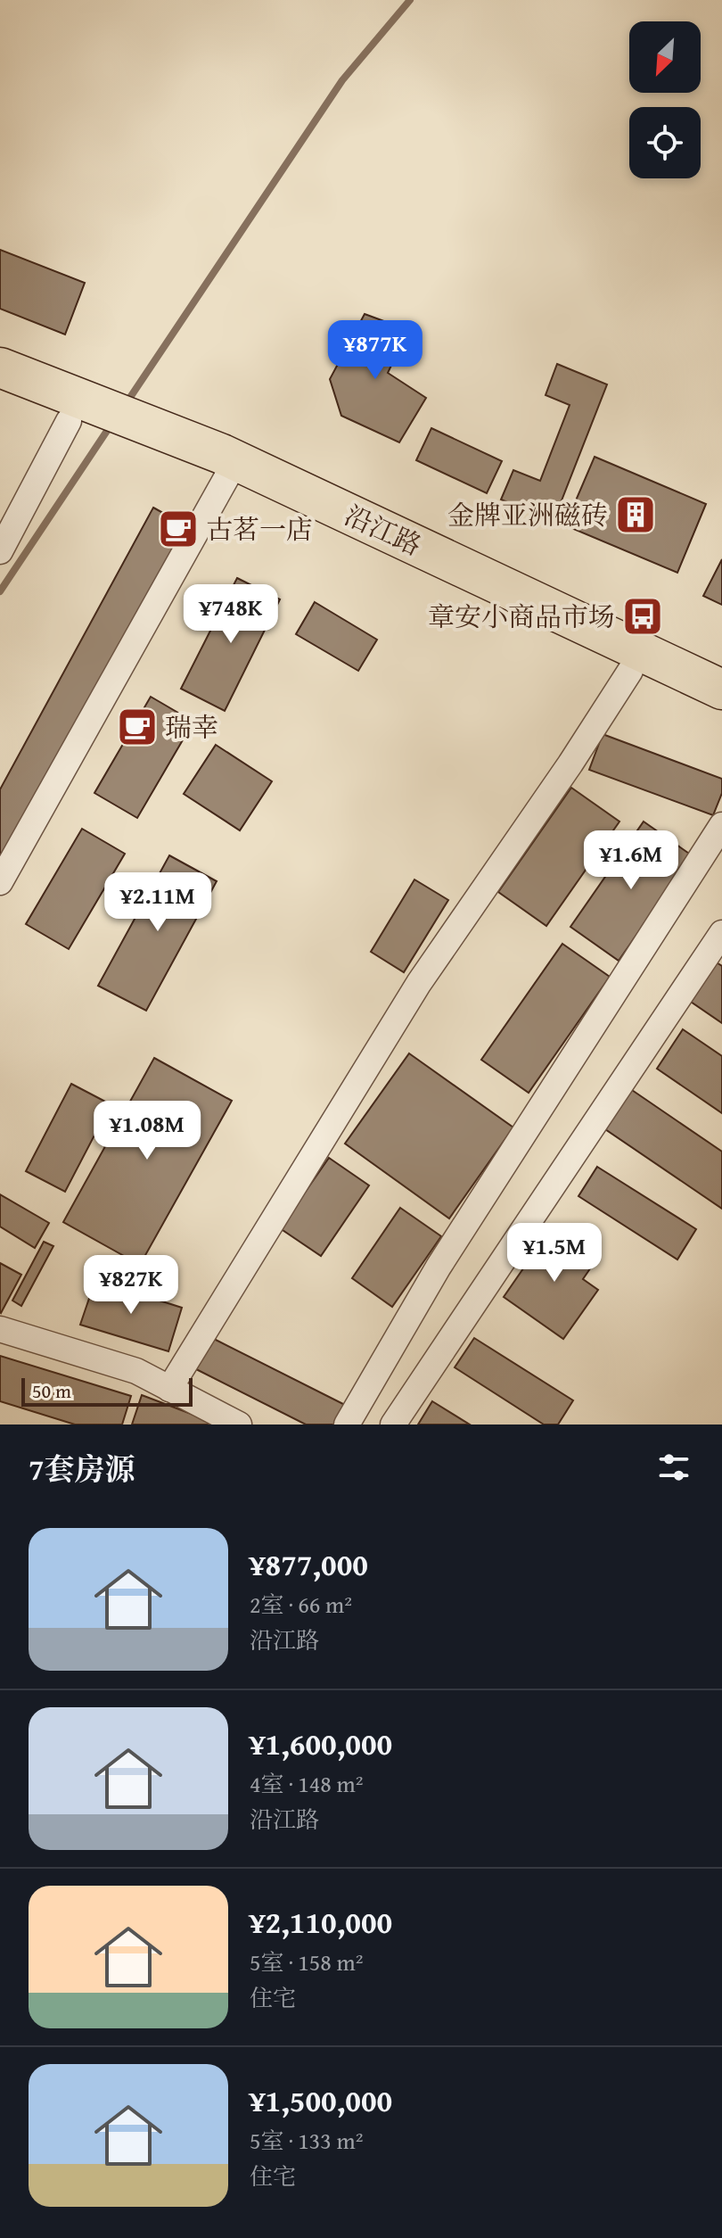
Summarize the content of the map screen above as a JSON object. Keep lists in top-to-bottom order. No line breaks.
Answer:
{"streets":{"main road":["沿江路"]},"places":{"building":["金牌亚洲磁砖"],"cafe":["古茗一店","瑞幸"],"bus stop":["章安小商品市场"]},"scale_bar":"50 m","north":"bottom left","page":{"price":["¥877K","¥748K","¥1.6M","¥2.11M","¥1.08M","¥1.5M","¥827K"],"scale":"50 m","heading":"7套房源","list":[{"name":"¥877,000","note":"2室 · 66 m² · 沿江路"},{"name":"¥1,600,000","note":"4室 · 148 m² · 沿江路"},{"name":"¥2,110,000","note":"5室 · 158 m² · 住宅"},{"name":"¥1,500,000","note":"5室 · 133 m² · 住宅"}]}}
